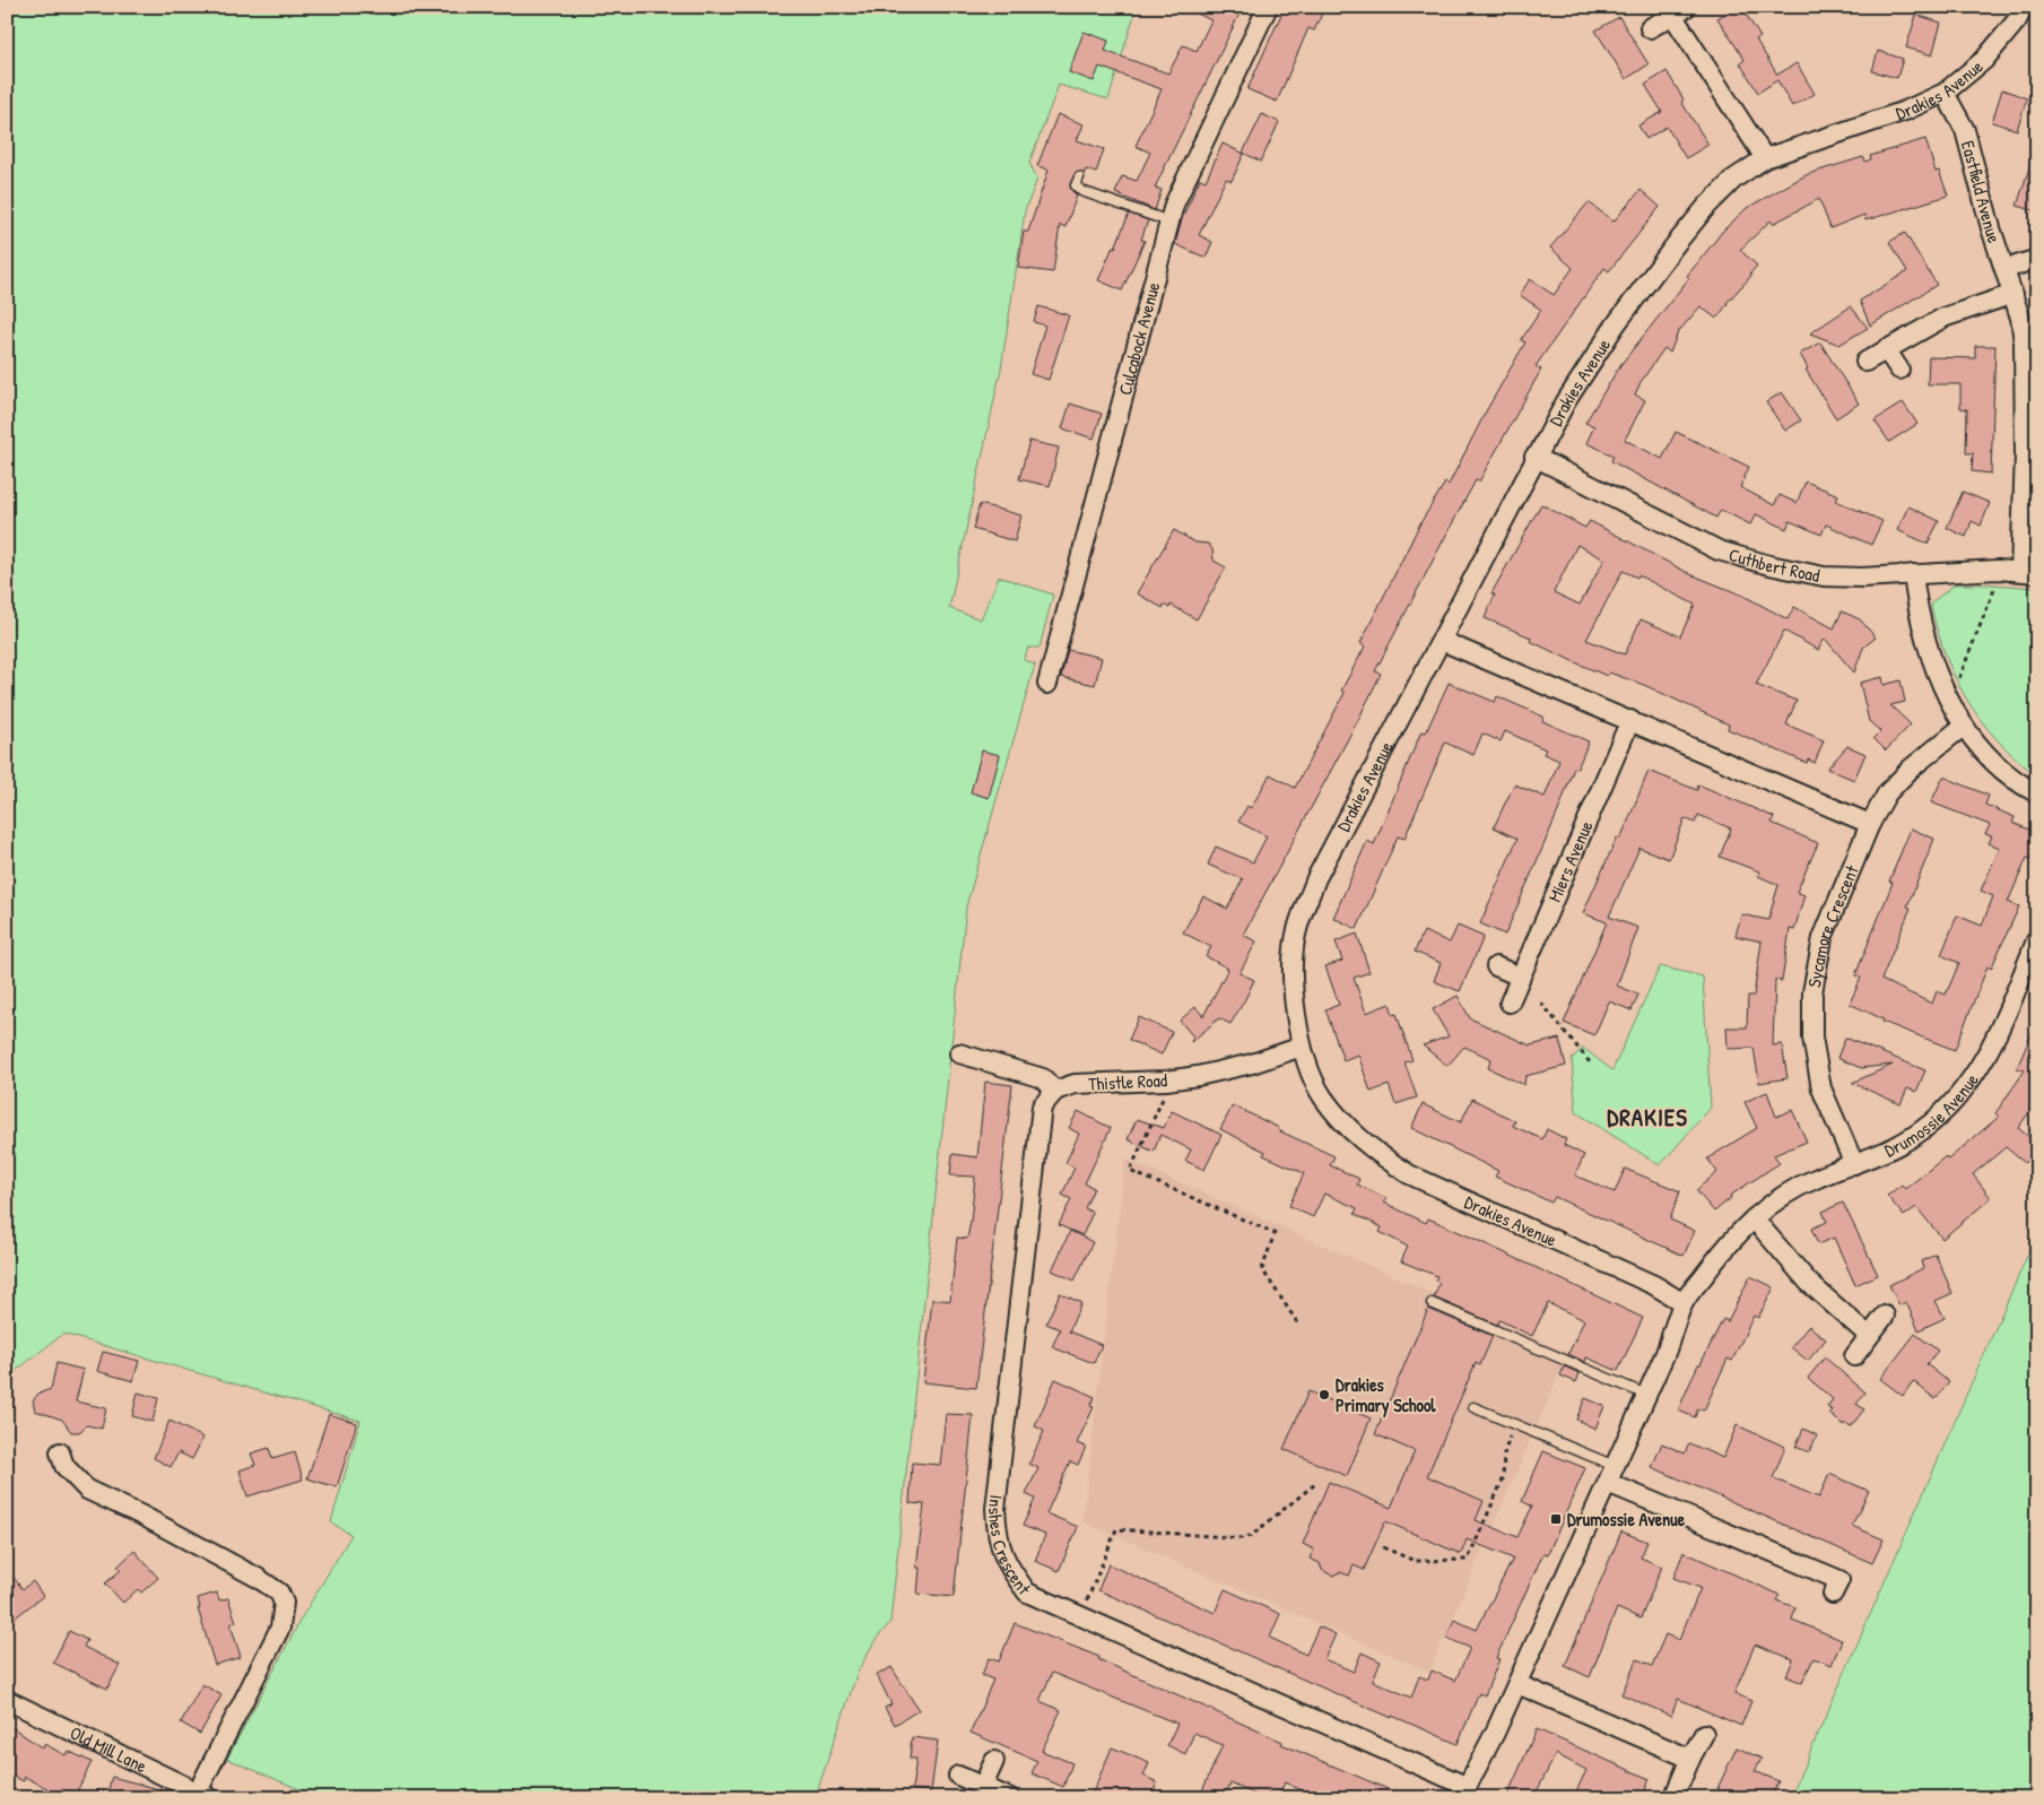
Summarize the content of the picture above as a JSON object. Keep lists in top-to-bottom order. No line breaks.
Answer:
{"streets":{"street":["Drakies Avenue","Eastfield Avenue","Culcabock Avenue","Cuthbert Road","Miers Avenue","Sycamore Crescent","Thistle Road","Drumossie Avenue","Inshes Crescent","Old Mill Lane"]},"crossings":[["Drakies Avenue","Eastfield Avenue"],["Drakies Avenue","Cuthbert Road"],["Drakies Avenue","Thistle Road"],["Drakies Avenue","Drumossie Avenue"],["Eastfield Avenue","Cuthbert Road"],["Sycamore Crescent","Drumossie Avenue"],["Thistle Road","Inshes Crescent"],["Drumossie Avenue","Inshes Crescent"]],"districts":["DRAKIES"],"places":{"other":["Drakies Primary School"],"transit":["Drumossie Avenue"]}}
